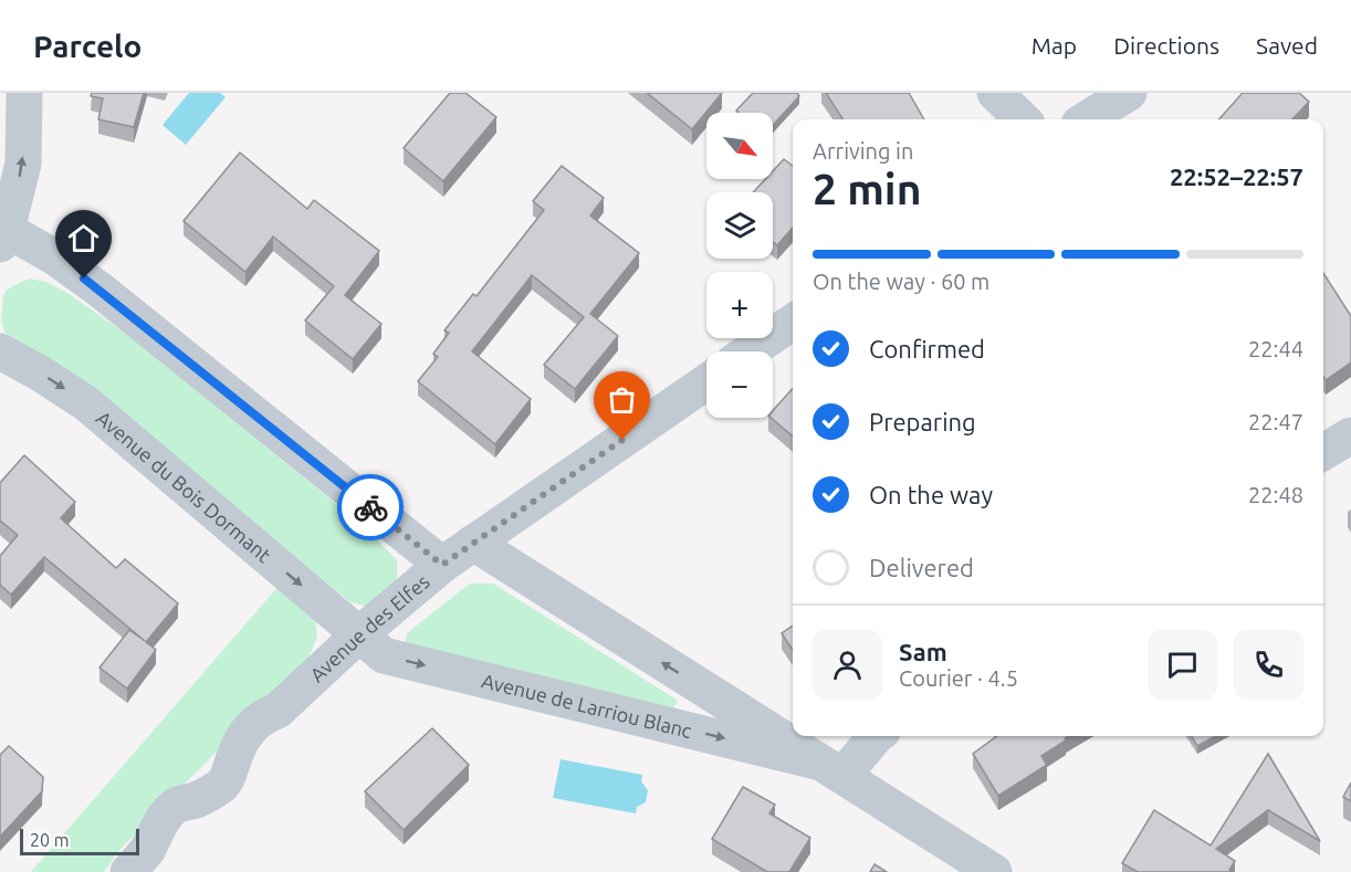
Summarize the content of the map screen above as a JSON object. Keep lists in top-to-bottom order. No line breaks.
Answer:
{"streets":{"street":["Avenue du Bois Dormant","Avenue des Elfes","Avenue de Larriou Blanc"]},"crossings":[["Avenue du Bois Dormant","Avenue des Elfes"],["Avenue du Bois Dormant","Avenue de Larriou Blanc"],["Avenue des Elfes","Avenue de Larriou Blanc"]],"scale_bar":"20 m","north":"bottom right","page":{"header":"Parcelo","nav":["Map","Directions","Saved"],"map_buttons":["+","−"],"heading":["2 min","Arriving in","22:52–22:57"],"panel":["Sam","Courier · 4.5"],"bar":"On the way · 60 m","list":[["Confirmed","22:44"],["Preparing","22:47"],["On the way","22:48"],"Delivered"],"scale":"20 m"}}
